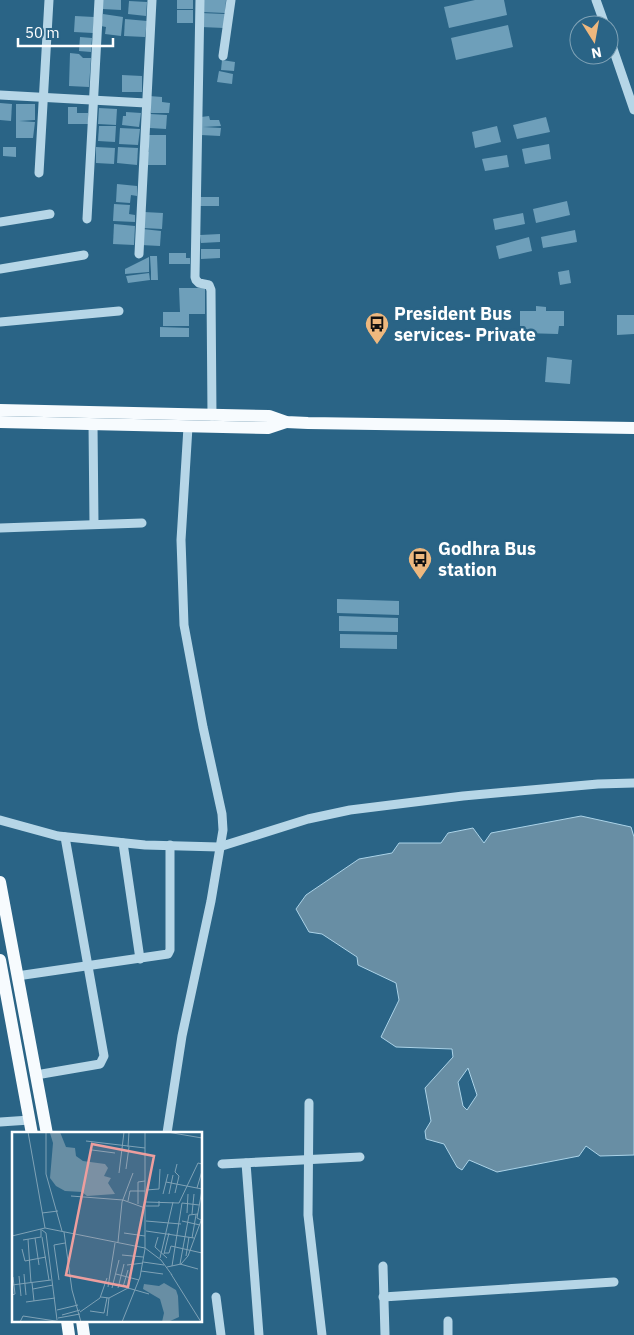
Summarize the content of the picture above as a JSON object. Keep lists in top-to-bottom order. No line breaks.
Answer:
{"places":{"bus stop":["President Bus services- Private","Godhra Bus station"]},"scale_bar":"50 m","north":"bottom"}
